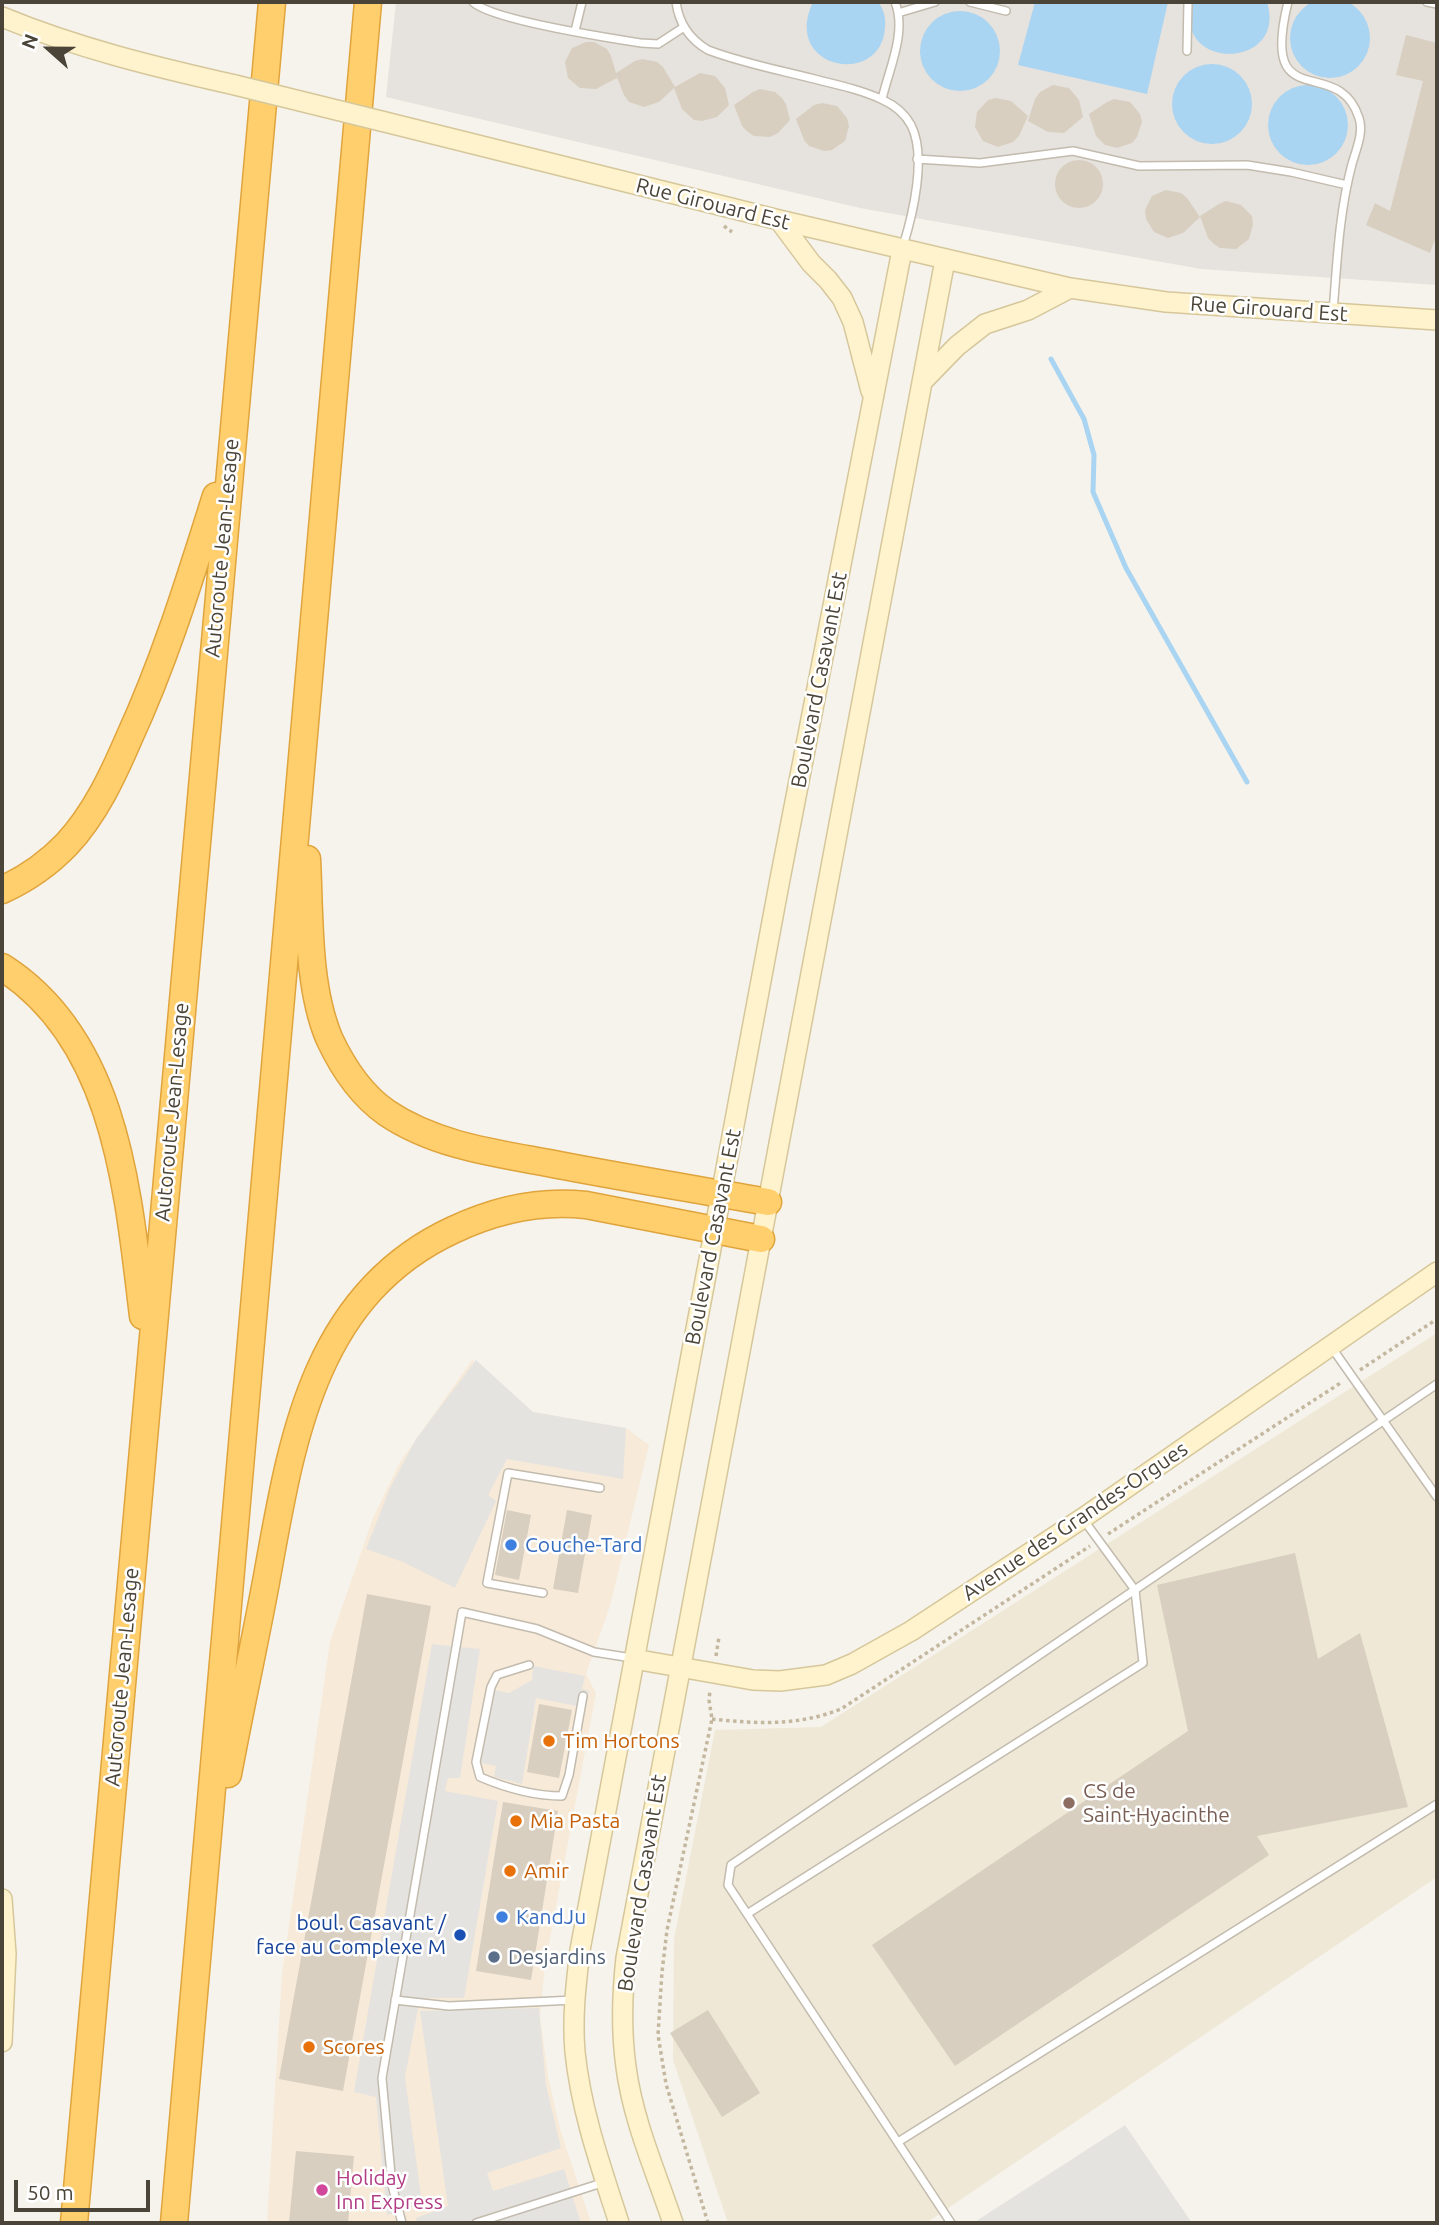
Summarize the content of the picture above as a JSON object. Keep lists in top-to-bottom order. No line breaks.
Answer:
{"streets":{"highway":["Autoroute Jean-Lesage"],"street":["Rue Girouard Est","Boulevard Casavant Est","Avenue des Grandes-Orgues"]},"crossings":[["Rue Girouard Est","Boulevard Casavant Est"],["Boulevard Casavant Est","Avenue des Grandes-Orgues"]],"places":["Couche-Tard","Tim Hortons","CS de Saint-Hyacinthe","Mia Pasta","Amir","KandJu","boul. Casavant / face au Complexe M","Desjardins","Scores","Holiday Inn Express"],"scale_bar":"50 m","north":"left"}
